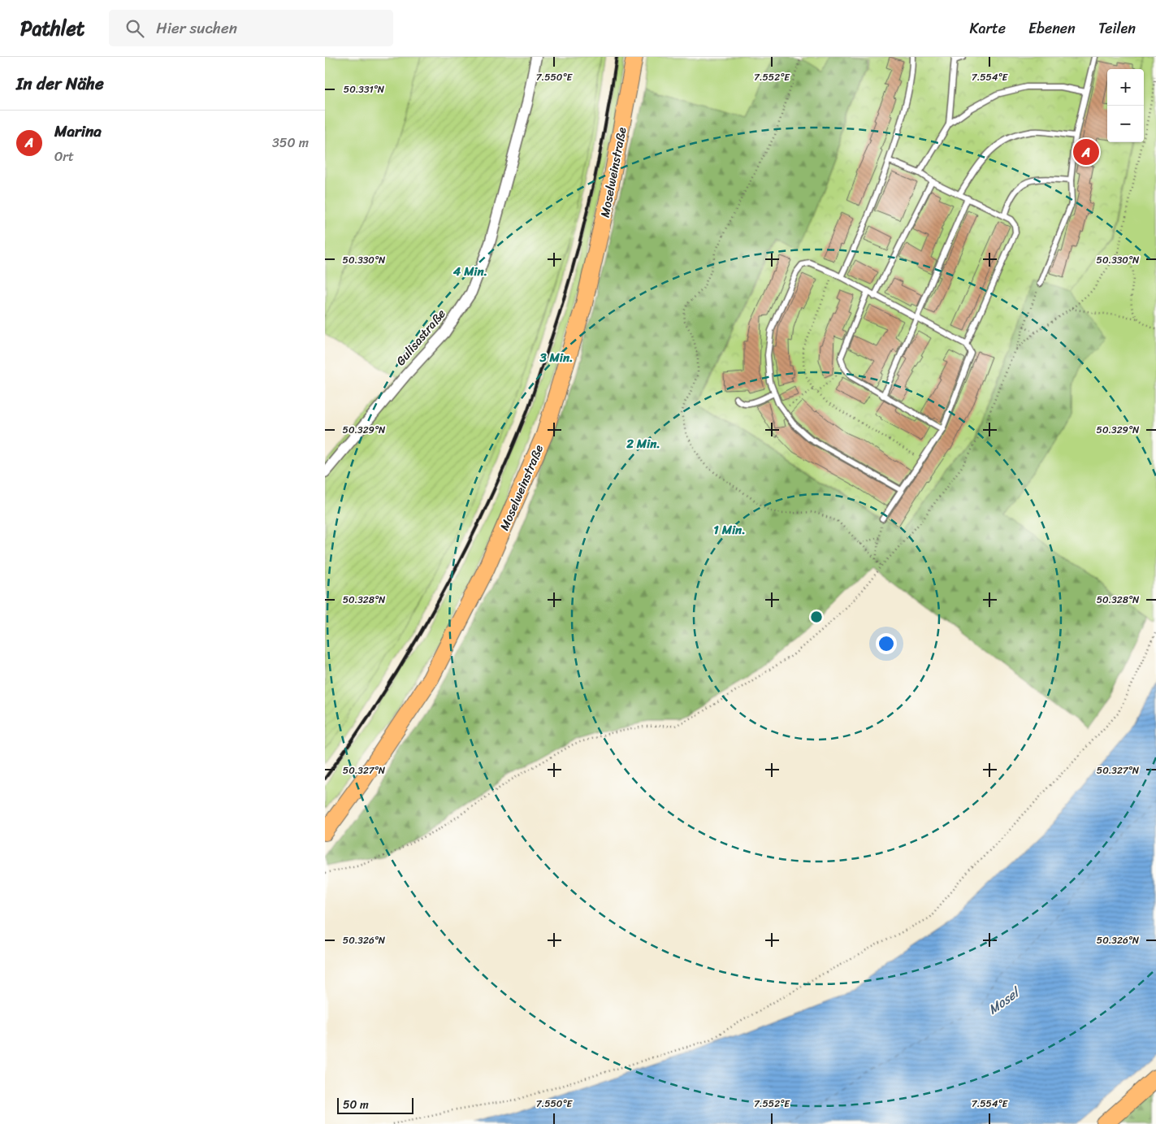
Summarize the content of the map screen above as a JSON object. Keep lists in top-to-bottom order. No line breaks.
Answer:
{"streets":{"main road":["Moselweinstraße"],"street":["Gulisastraße"]},"water":["Mosel"],"scale_bar":"50 m","page":{"header":"Pathlet","search":"Hier suchen","nav":["Karte","Ebenen","Teilen"],"heading":"In der Nähe","map_buttons":["+","−"],"list":[{"mark":"A","name":"Marina","note":"Ort","value":"350 m"}],"pins":"A","scale":"50 m"},"coordinates":["7.550°E","7.552°E","7.554°E","50.331°N","50.330°N","50.329°N","50.328°N","50.327°N","50.326°N"],"rings":["4 Min.","3 Min.","2 Min.","1 Min."]}
